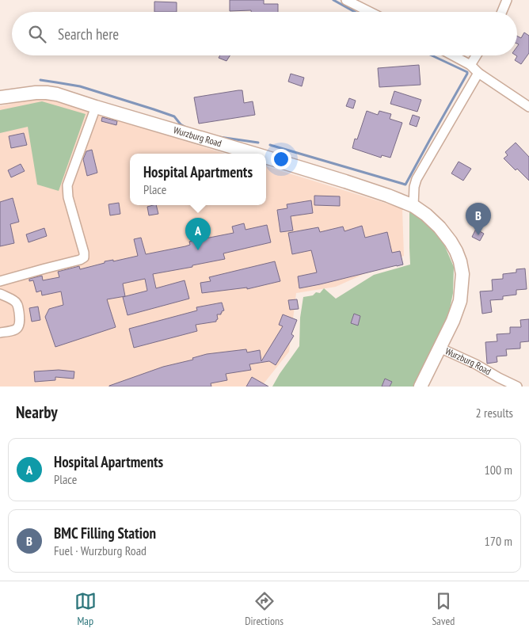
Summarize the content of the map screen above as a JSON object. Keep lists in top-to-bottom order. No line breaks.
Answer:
{"streets":{"main road":["Wurzburg Road"]},"page":{"search":"Search here","popup":["Hospital Apartments","Place"],"pins":["B","A"],"heading":["Nearby","2 results"],"list":[{"mark":"A","name":"Hospital Apartments","note":"Place","value":"100 m"},{"mark":"B","name":"BMC Filling Station","note":"Fuel · Wurzburg Road","value":"170 m"}],"nav":["Map","Directions","Saved"]}}
